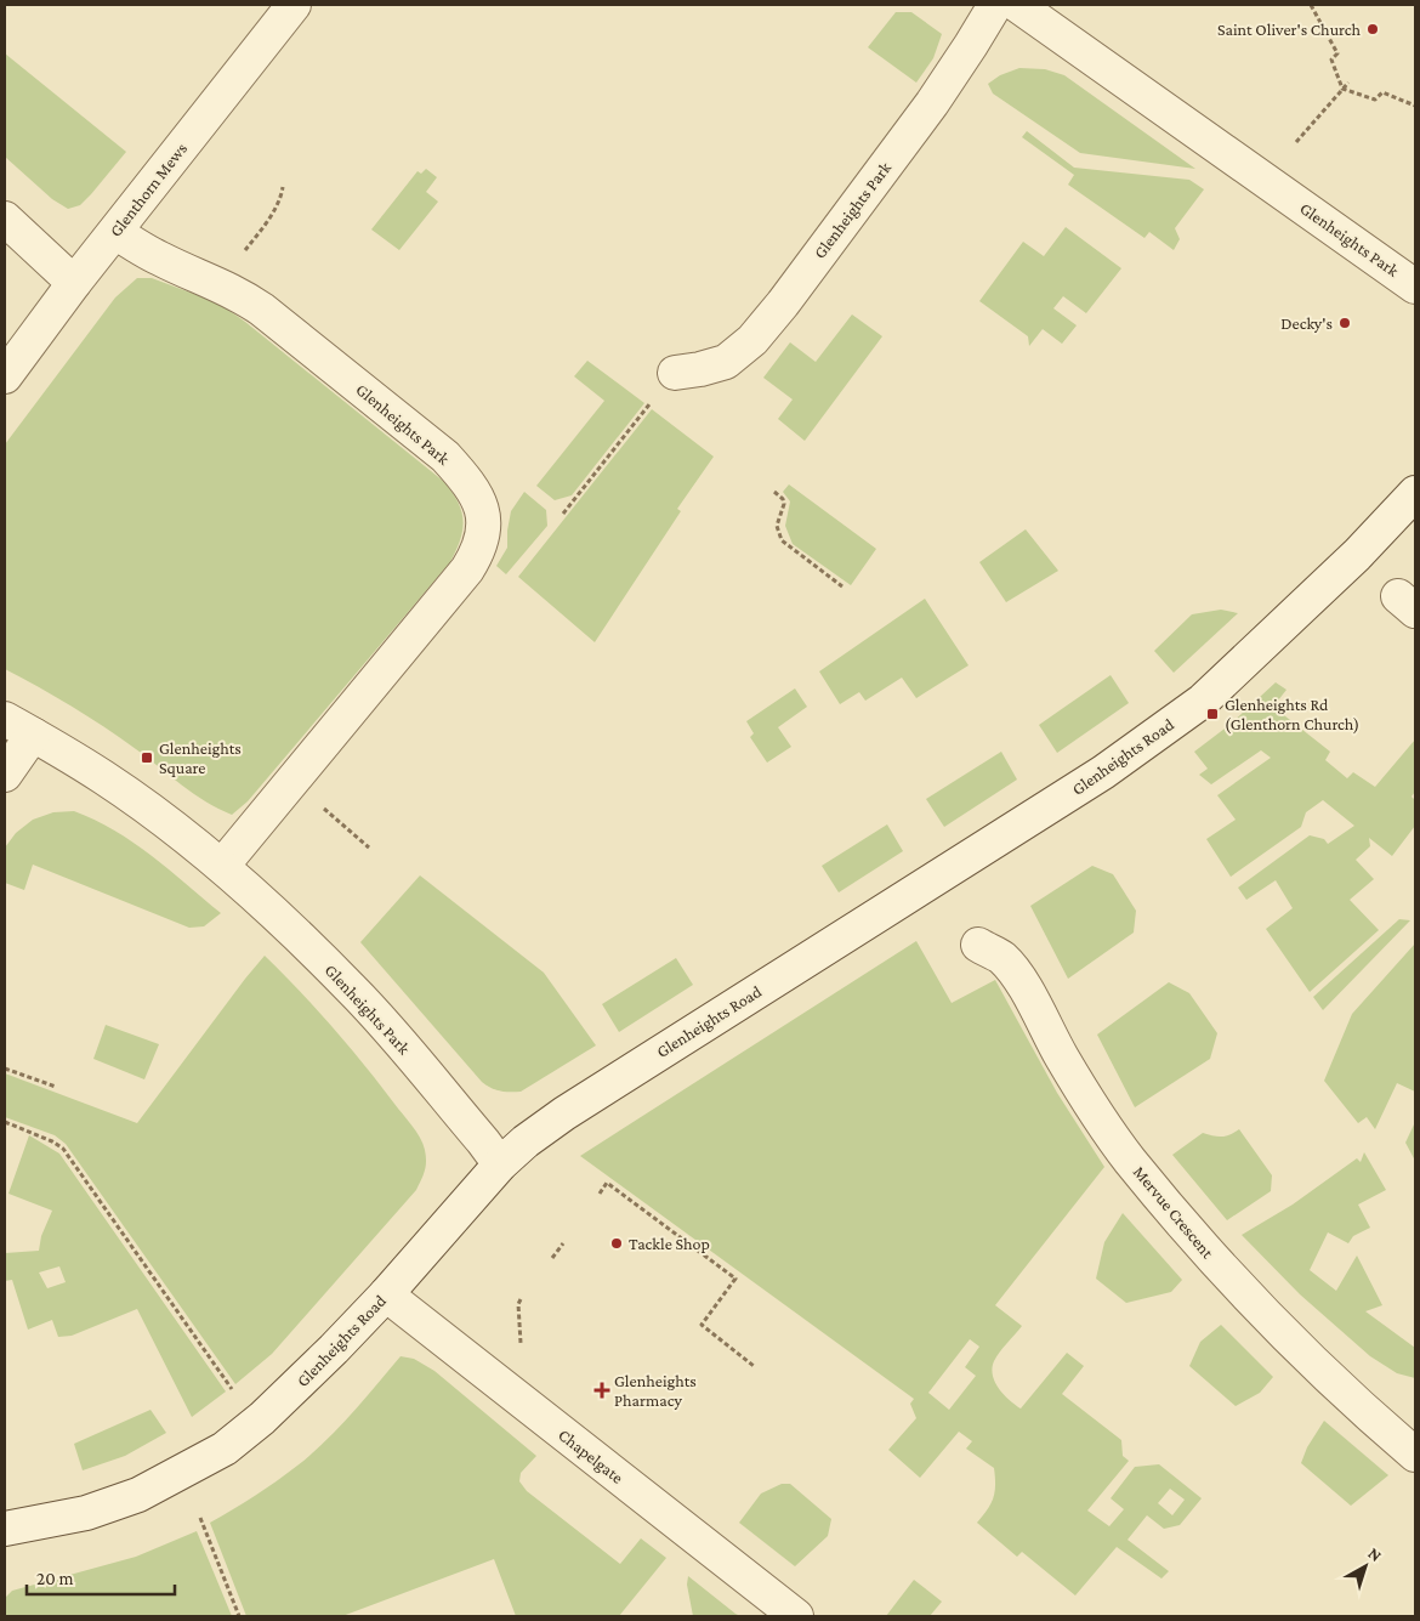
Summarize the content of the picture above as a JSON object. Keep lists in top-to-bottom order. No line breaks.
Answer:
{"streets":{"street":["Glenthorn Mews","Glenheights Park","Glenheights Road","Mervue Crescent","Chapelgate"]},"crossings":[["Glenthorn Mews","Glenheights Park"],["Glenheights Park","Glenheights Road"],["Glenheights Road","Chapelgate"]],"places":{"other":["Saint Oliver's Church","Decky's","Tackle Shop"],"transit":["Glenheights Rd (Glenthorn Church)","Glenheights Square"],"health":["Glenheights Pharmacy"]},"scale_bar":"20 m","north":"top right"}
